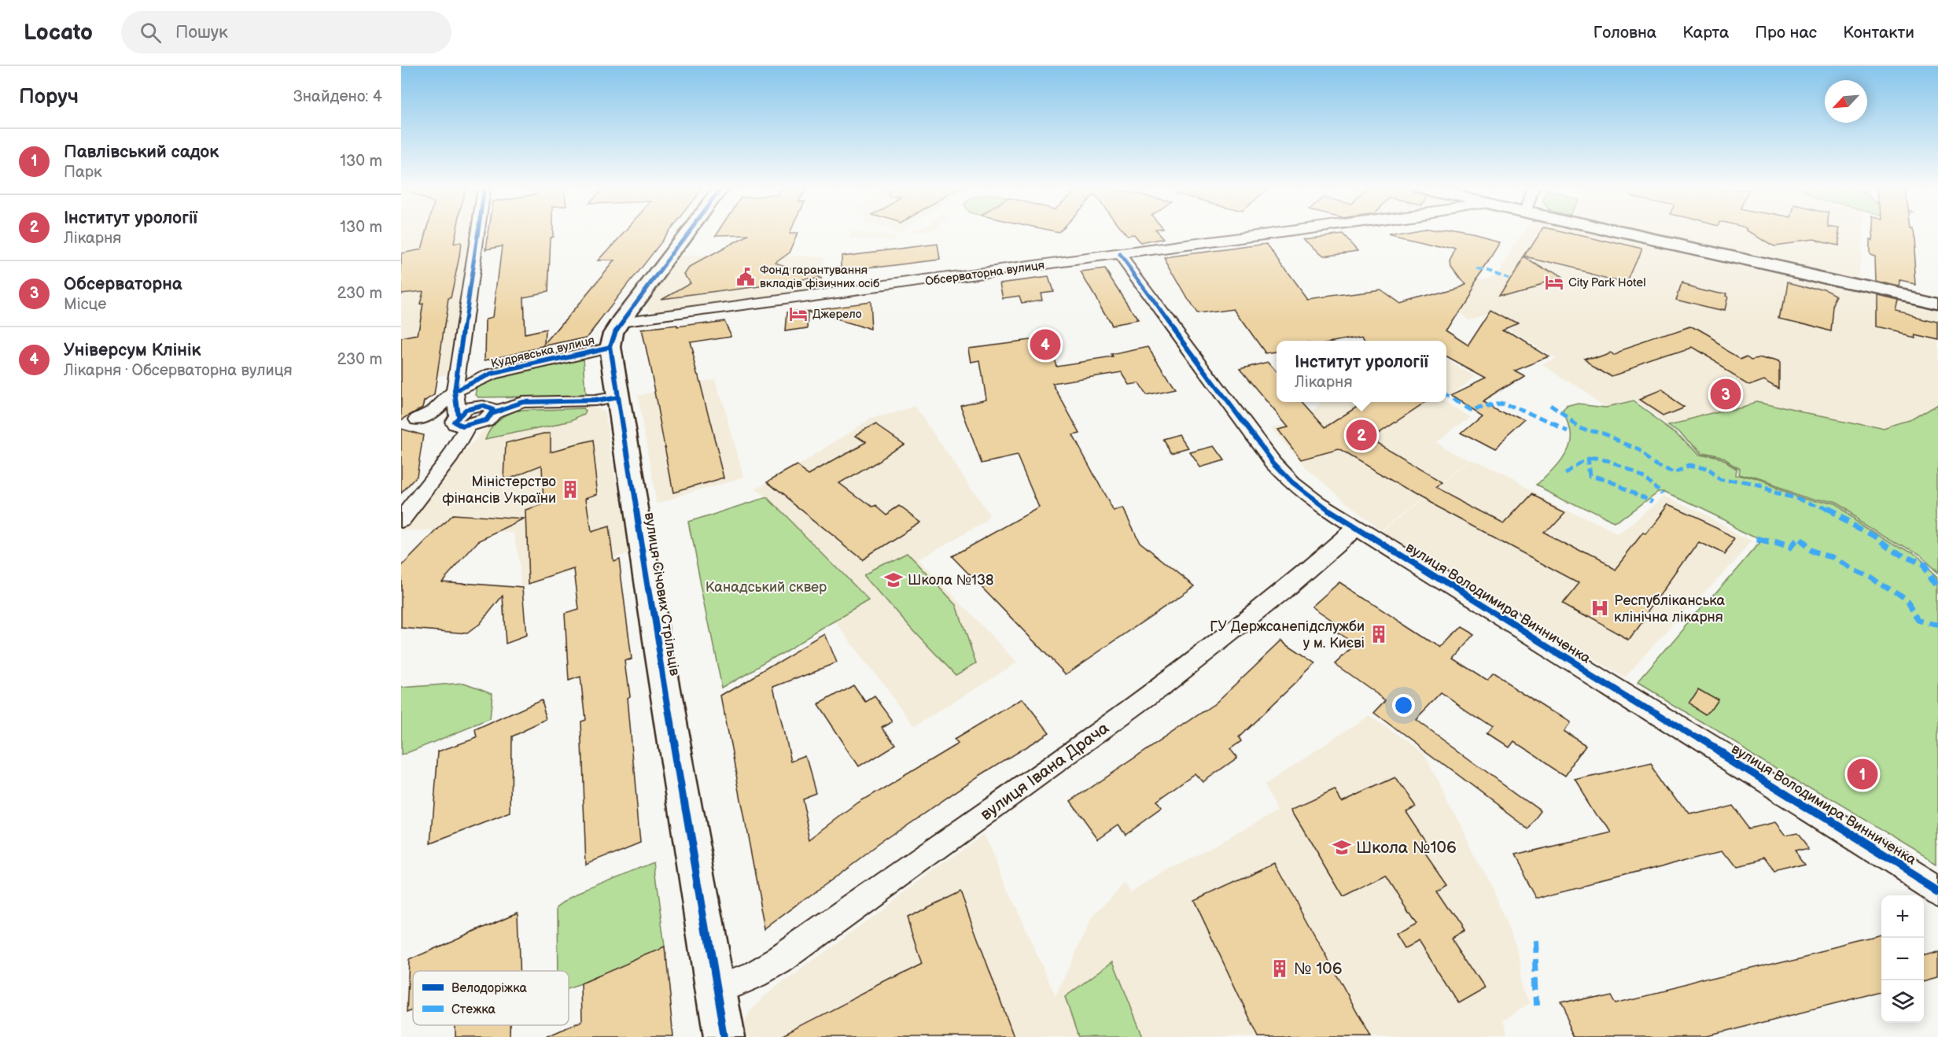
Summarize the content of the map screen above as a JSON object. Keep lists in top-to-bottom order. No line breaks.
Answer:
{"streets":{"main road":["вулиця Січових Стрільців"],"street":["Обсерваторна вулиця","Кудрявська вулиця","вулиця Володимира Винниченка","вулиця Івана Драча"]},"crossings":[["Обсерваторна вулиця","вулиця Січових Стрільців"],["Обсерваторна вулиця","вулиця Володимира Винниченка"],["Кудрявська вулиця","вулиця Січових Стрільців"],["вулиця Січових Стрільців","вулиця Івана Драча"],["вулиця Володимира Винниченка","вулиця Івана Драча"]],"parks":["Канадський сквер"],"places":{"public building":["Фонд гарантування вкладів фізичних осіб"],"hotel":["City Park Hotel","Джерело"],"building":["Міністерство фінансів України","ГУ Держсанепідслужби у м. Києві","№ 106"],"school or university":["Школа №138","Школа №106"],"hospital":["Республіканська клінічна лікарня"]},"legend":["Велодоріжка","Стежка"],"north":"bottom left","page":{"header":"Locato","search":"Пошук","nav":["Головна","Карта","Про нас","Контакти"],"heading":["Поруч","Знайдено: 4"],"list":[{"mark":"1","name":"Павлівський садок","note":"Парк","value":"130 m"},{"mark":"2","name":"Інститут урології","note":"Лікарня","value":"130 m"},{"mark":"3","name":"Обсерваторна","note":"Місце","value":"230 m"},{"mark":"4","name":"Універсум Клінік","note":"Лікарня · Обсерваторна вулиця","value":"230 m"}],"pins":["4","3","2","1"],"popup":["Інститут урології","Лікарня"],"map_buttons":["+","−"]}}
